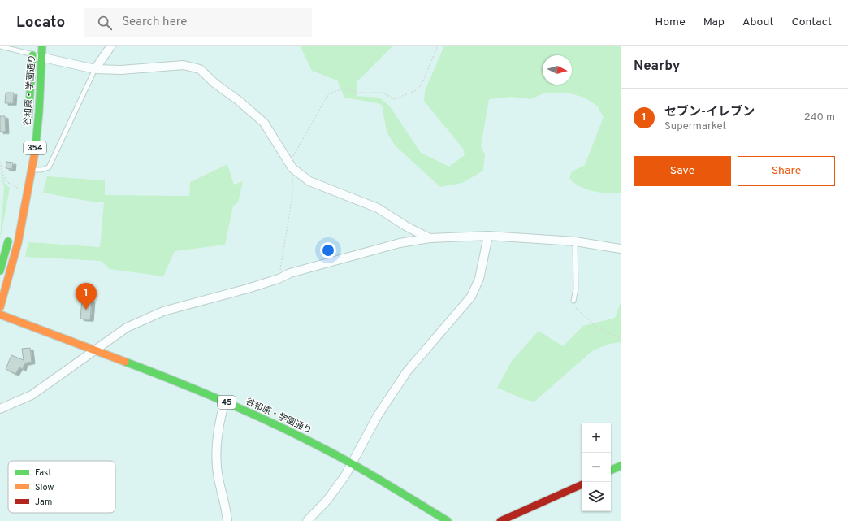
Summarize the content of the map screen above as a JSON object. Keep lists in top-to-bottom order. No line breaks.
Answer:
{"streets":{"main road":["谷和原・学園通り","354","45"]},"legend":["Fast","Slow","Jam"],"north":"right","page":{"header":"Locato","search":"Search here","nav":["Home","Map","About","Contact"],"heading":"Nearby","list":[{"mark":"1","name":"セブン-イレブン","note":"Supermarket","value":"240 m"}],"buttons":["Save","Share"],"pins":"1","map_buttons":["+","−"]}}
